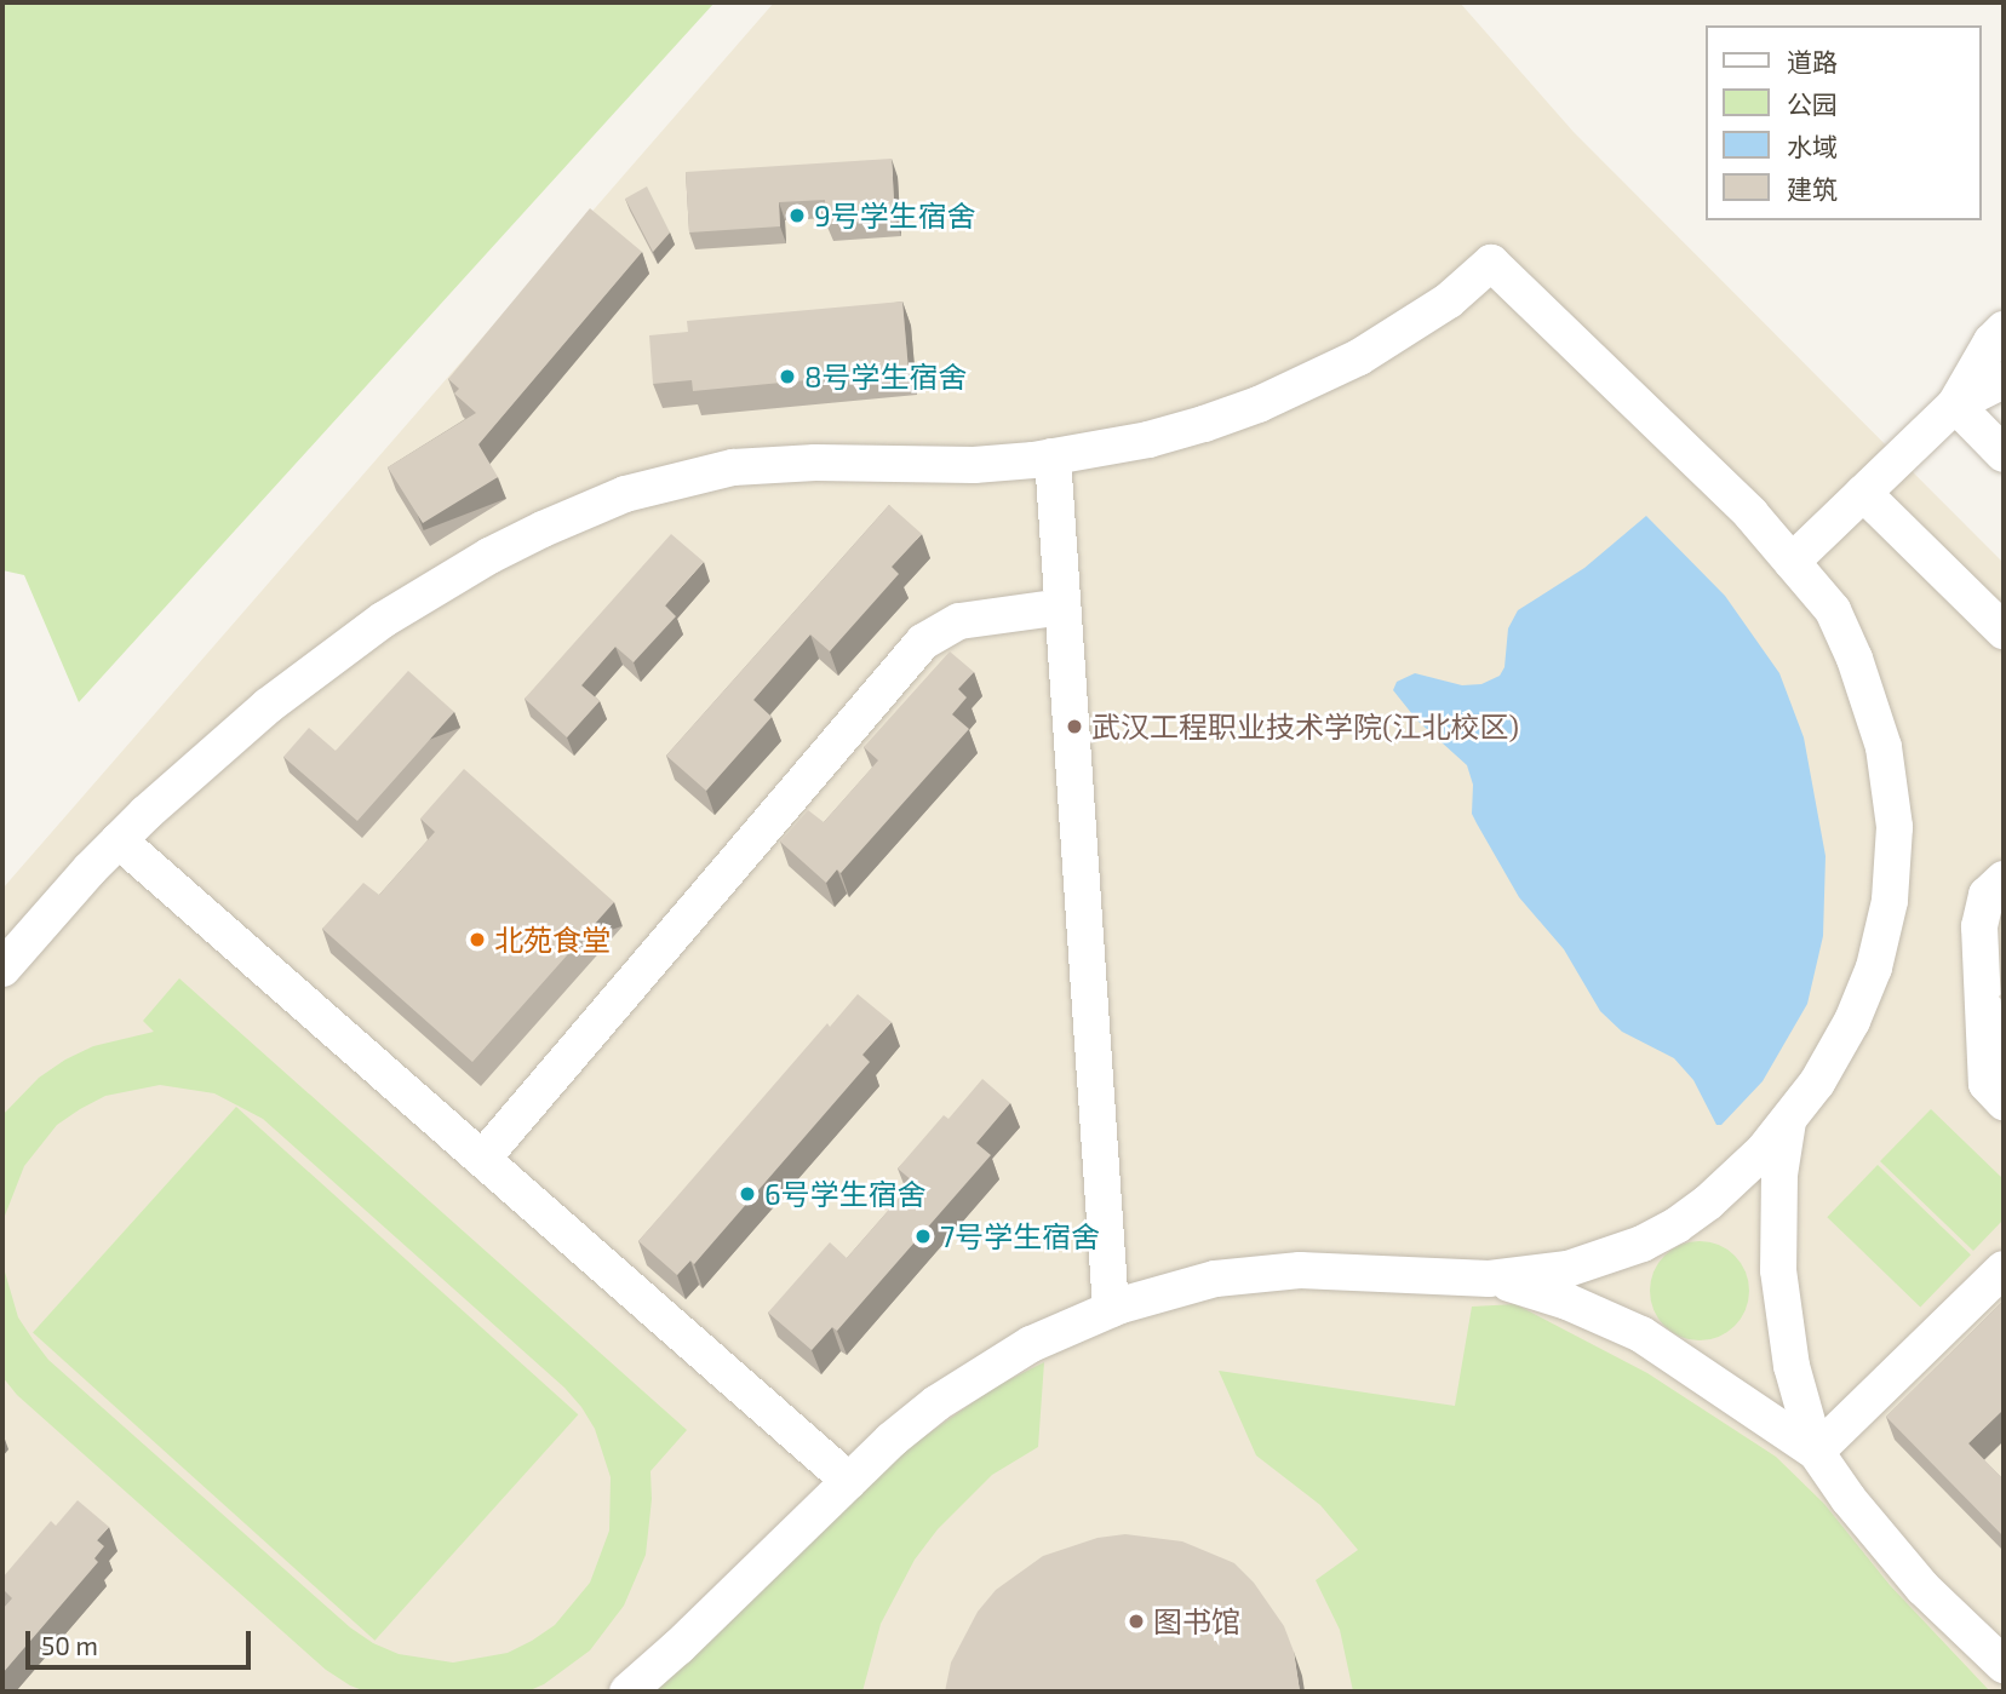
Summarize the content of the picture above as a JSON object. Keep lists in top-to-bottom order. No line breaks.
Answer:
{"places":["9号学生宿舍","8号学生宿舍","武汉工程职业技术学院(江北校区)","北苑食堂","6号学生宿舍","7号学生宿舍","图书馆"],"legend":["道路","公园","水域","建筑"],"scale_bar":"50 m"}
